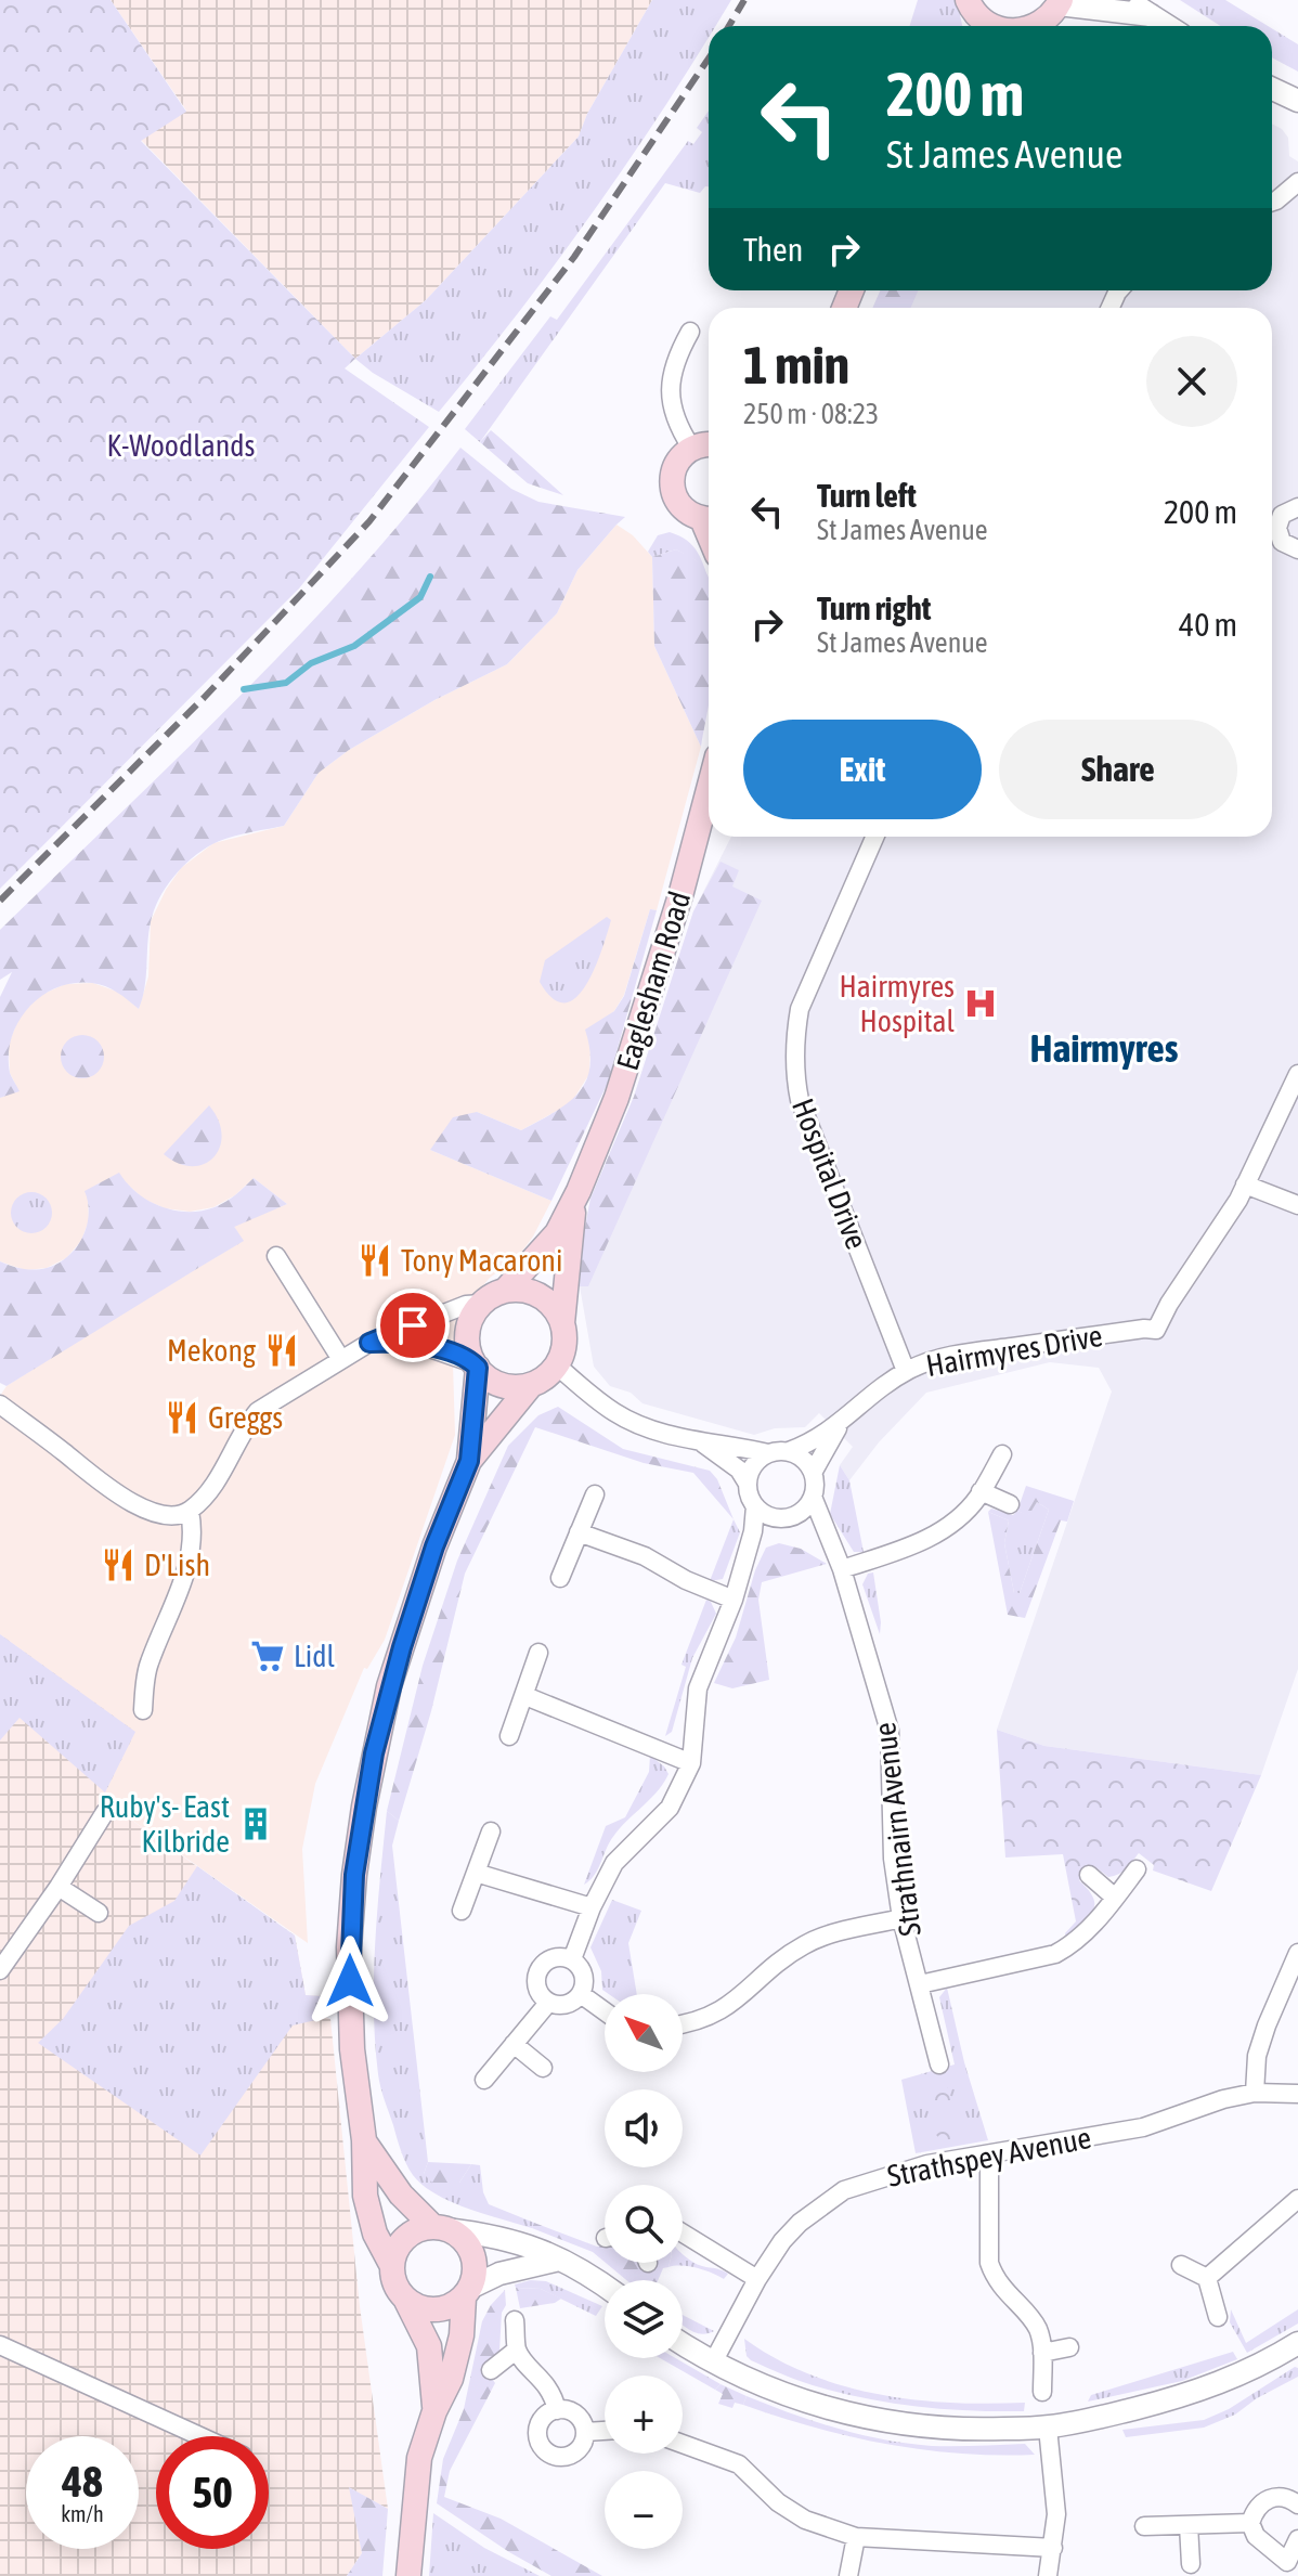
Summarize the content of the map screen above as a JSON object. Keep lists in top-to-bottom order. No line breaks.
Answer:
{"streets":{"main road":["Eaglesham Road"],"street":["Hospital Drive","Hairmyres Drive","Strathnairn Avenue","Strathspey Avenue"]},"crossings":[["Hospital Drive","Hairmyres Drive"],["Hairmyres Drive","Strathnairn Avenue"]],"districts":["Hairmyres"],"parks":["K-Woodlands"],"places":{"hospital":["Hairmyres Hospital"],"restaurant":["Tony Macaroni","Mekong","Greggs","D'Lish"],"supermarket":["Lidl"],"building":["Ruby's- East Kilbride"]},"north":"top left","page":{"turn":["200 m","St James Avenue"],"then":"Then","heading":["1 min","250 m · 08:23"],"list":[{"name":"Turn left","note":"St James Avenue","value":"200 m"},{"name":"Turn right","note":"St James Avenue","value":"40 m"}],"buttons":["Exit","Share"],"map_buttons":["+","−"],"speed":"48 km/h","limit":"50"}}
